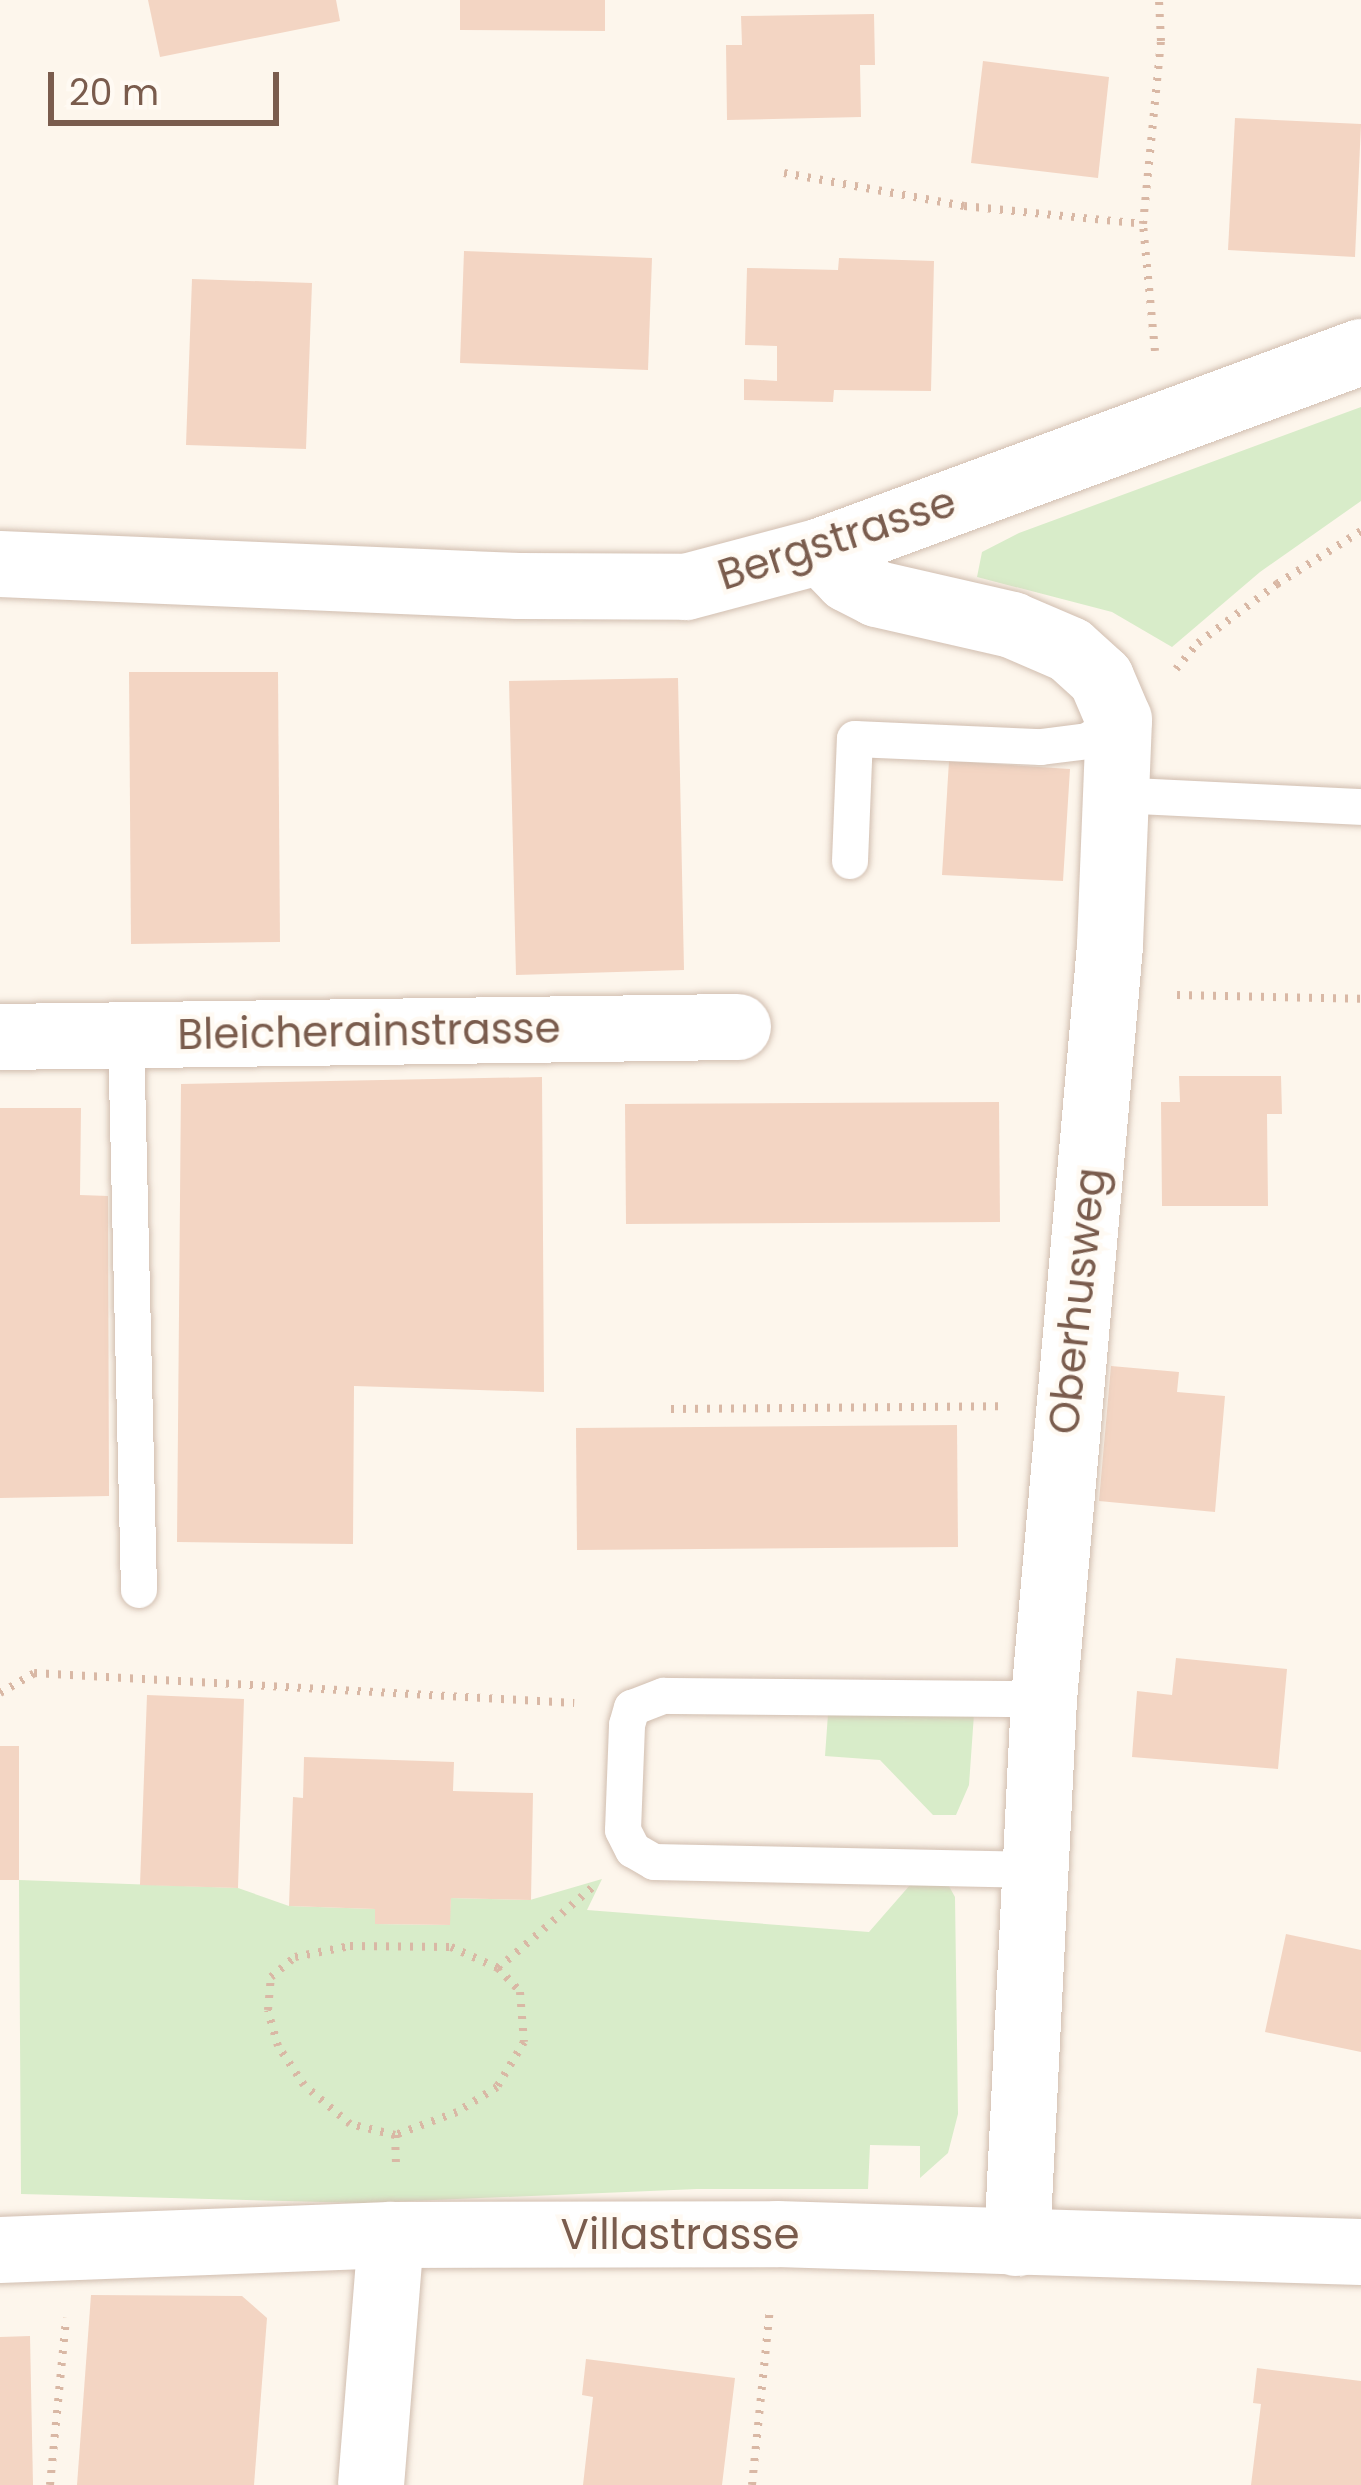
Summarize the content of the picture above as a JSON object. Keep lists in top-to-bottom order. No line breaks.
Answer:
{"streets":{"street":["Bergstrasse","Bleicherainstrasse","Oberhusweg","Villastrasse"]},"crossings":[["Oberhusweg","Villastrasse"]],"scale_bar":"20 m"}
